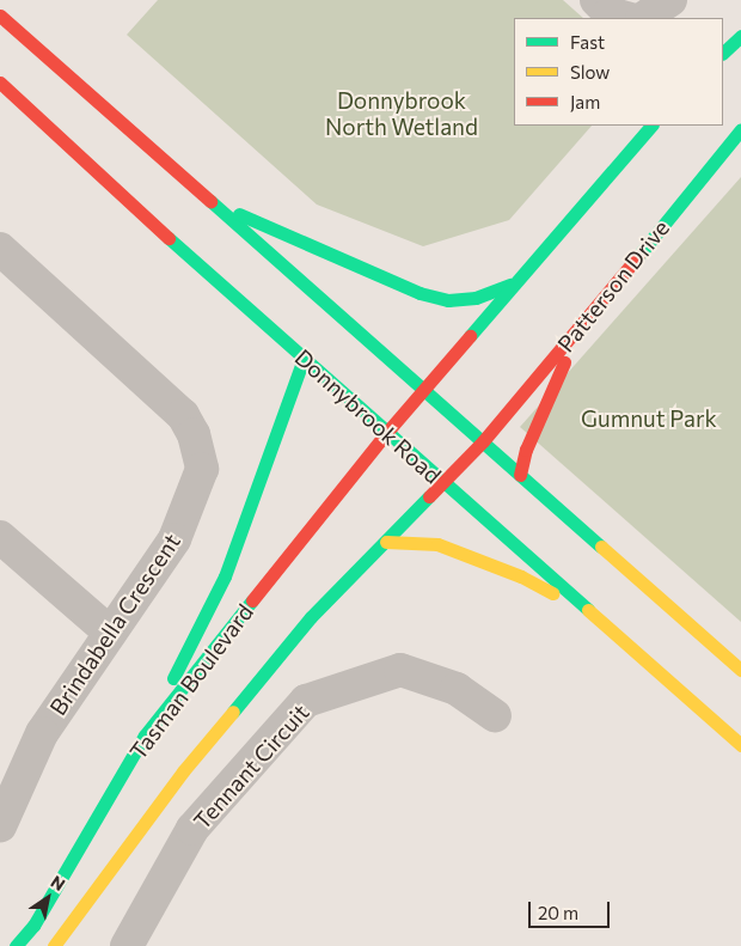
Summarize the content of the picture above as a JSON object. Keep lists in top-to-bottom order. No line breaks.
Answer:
{"streets":{"street":["Patterson Drive","Donnybrook Road","Brindabella Crescent","Tasman Boulevard","Tennant Circuit"]},"crossings":[["Patterson Drive","Donnybrook Road"],["Donnybrook Road","Tasman Boulevard"]],"parks":["Donnybrook North Wetland","Gumnut Park"],"legend":["Fast","Slow","Jam"],"scale_bar":"20 m","north":"top right"}
